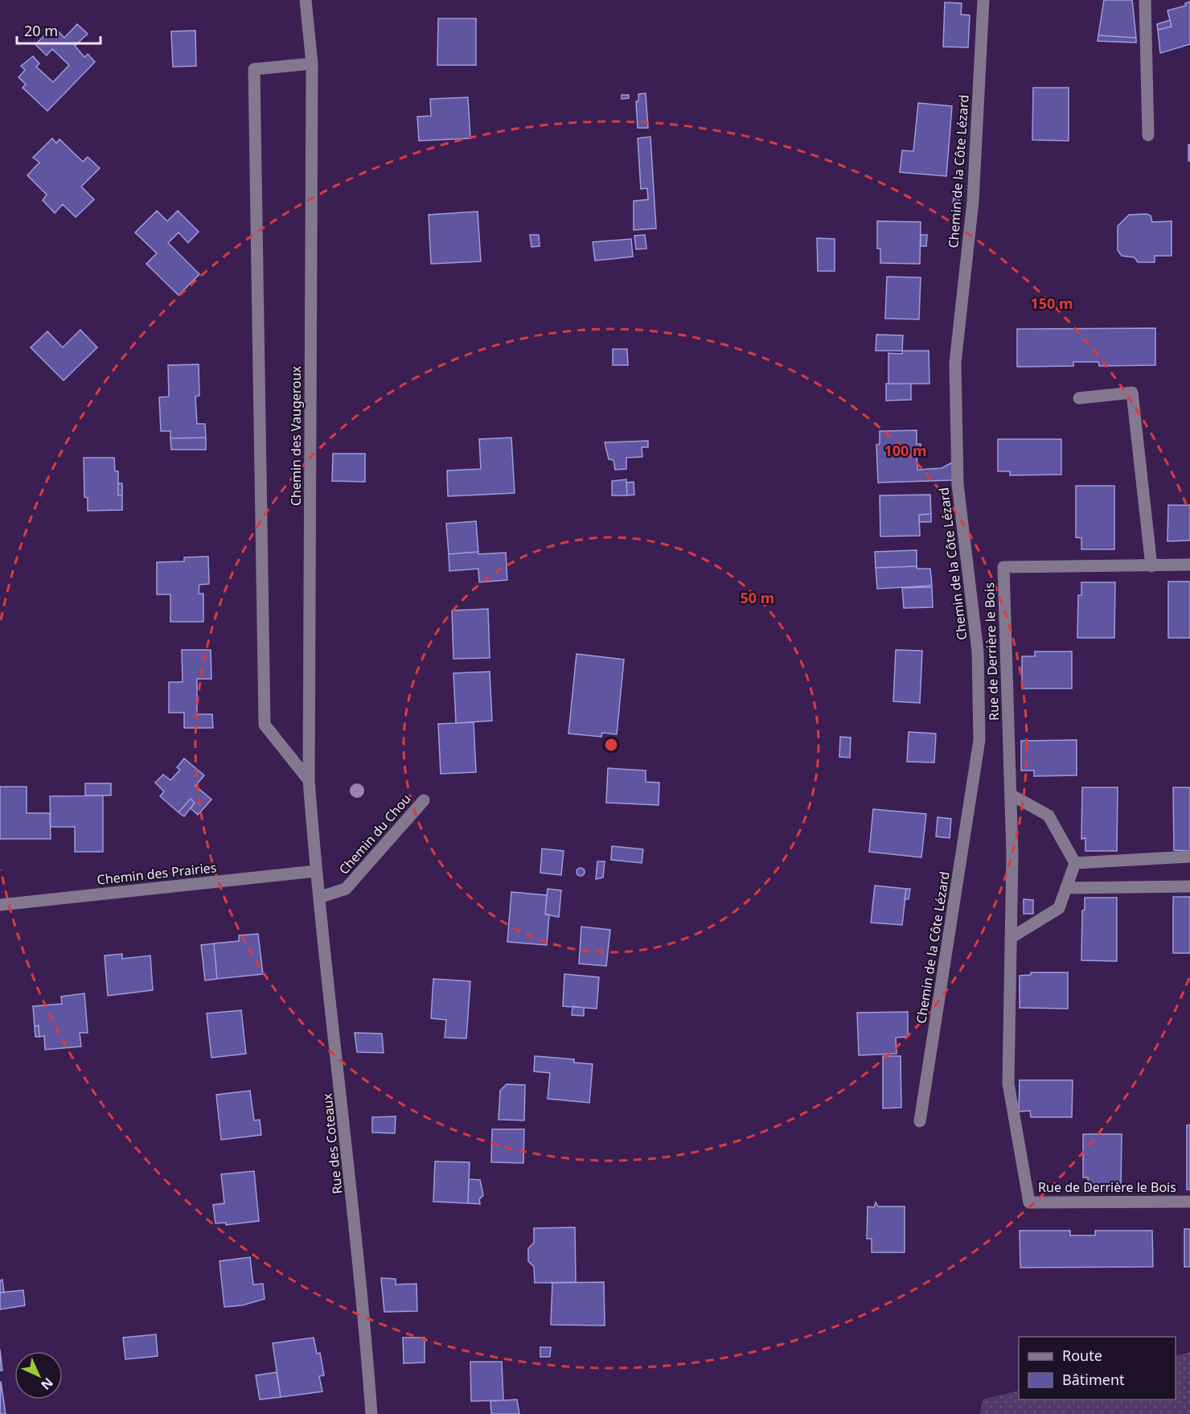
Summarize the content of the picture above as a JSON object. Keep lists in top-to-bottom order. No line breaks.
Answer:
{"streets":{"street":["Chemin de la Côte Lézard","Chemin des Vaugeroux","Rue de Derrière le Bois","Chemin du Chou","Chemin des Prairies","Rue des Coteaux"]},"crossings":[["Chemin des Vaugeroux","Chemin des Prairies"],["Chemin des Vaugeroux","Rue des Coteaux"],["Chemin du Chou","Rue des Coteaux"],["Chemin des Prairies","Rue des Coteaux"]],"legend":["Route","Bâtiment"],"scale_bar":"20 m","north":"bottom right","rings":["150 m","100 m","50 m"]}
